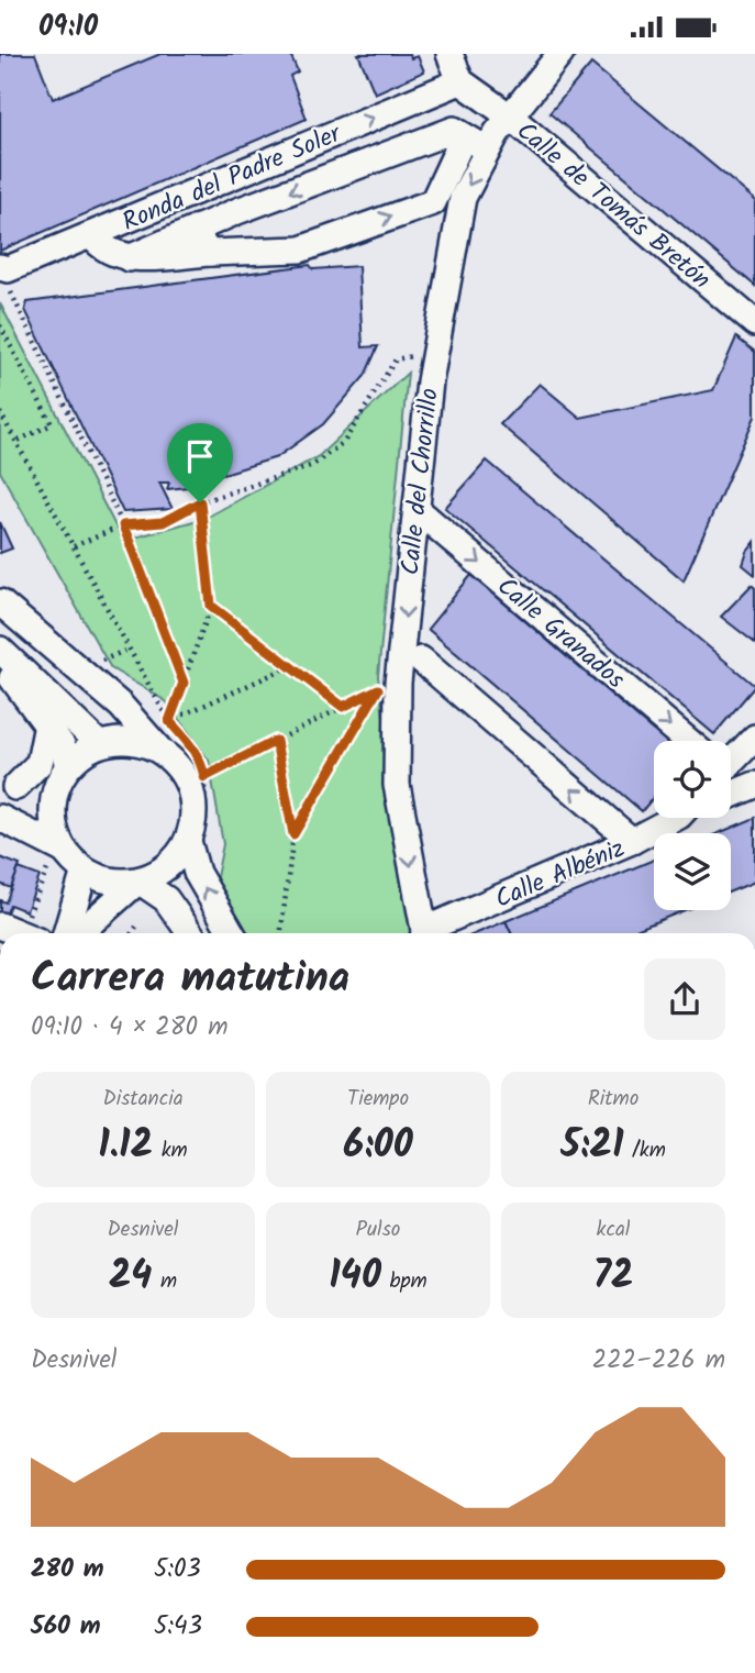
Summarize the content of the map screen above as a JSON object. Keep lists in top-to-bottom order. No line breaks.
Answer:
{"streets":{"street":["Ronda del Padre Soler","Calle de Tomás Bretón","Calle del Chorrillo","Calle Granados","Calle Albéniz"]},"crossings":[["Calle de Tomás Bretón","Calle del Chorrillo"],["Calle del Chorrillo","Calle Granados"]],"one_way":["Calle del Chorrillo"],"page":{"status":"09:10","heading":["Carrera matutina","09:10 · 4 × 280 m"],"stats":[["Distancia","1.12 km"],["Tiempo","6:00"],["Ritmo","5:21 /km"],["Desnivel","24 m"],["Pulso","140 bpm"],["kcal","72"]],"chart":["Desnivel","222–226 m"],"list":[{"name":"280 m","note":"5:03"},{"name":"560 m","note":"5:43"}]}}
